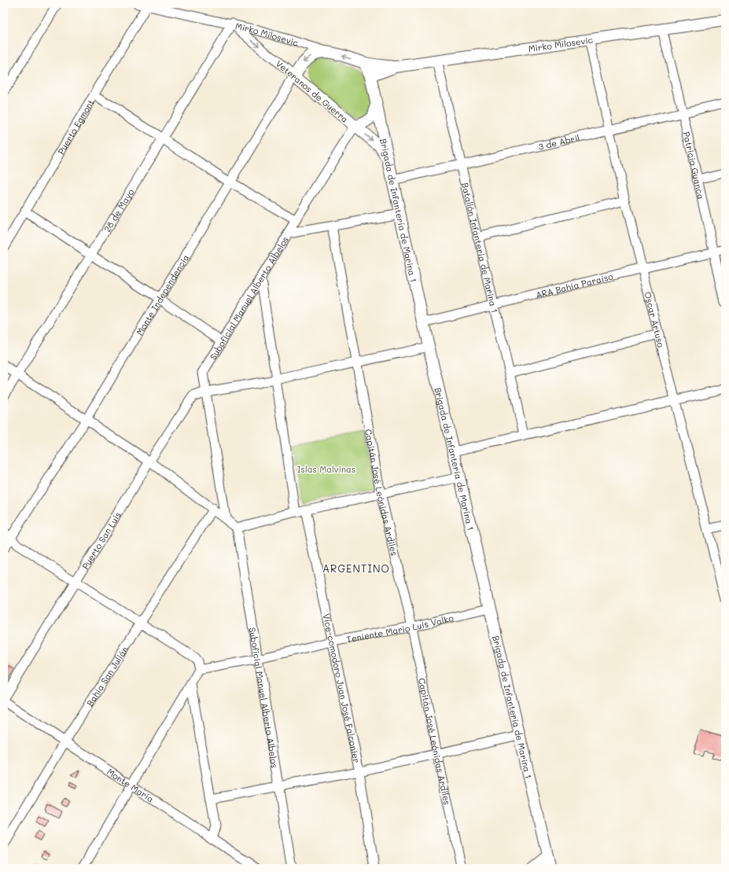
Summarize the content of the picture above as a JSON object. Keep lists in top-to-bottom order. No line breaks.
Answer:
{"streets":{"street":["Mirko Milosevic","Veteranos de Guerra","Puerto Egmont","3 de Abril","Patricio Guanca","28 de Mayo","Brigada de Infantería de Marina 1","Batallón Infantería de Marina 1","ARA Bahía Paraíso","Monte Independencia","Suboficial Manuel Alberto Albelos","Oscar Artuso","Capitán José Leónidas Ardiles","Puerto San Luis","Teniente Mario Luis Valko","Bahía San Julián","Vice-comodoro Juan José Falconier","Monte María"]},"crossings":[["Mirko Milosevic","Veteranos de Guerra"],["Mirko Milosevic","Puerto Egmont"],["Mirko Milosevic","Patricio Guanca"],["Mirko Milosevic","28 de Mayo"],["Mirko Milosevic","Brigada de Infantería de Marina 1"],["Mirko Milosevic","Batallón Infantería de Marina 1"],["Mirko Milosevic","Monte Independencia"],["Mirko Milosevic","Oscar Artuso"],["Veteranos de Guerra","28 de Mayo"],["Veteranos de Guerra","Brigada de Infantería de Marina 1"],["Veteranos de Guerra","Monte Independencia"],["Veteranos de Guerra","Suboficial Manuel Alberto Albelos"],["3 de Abril","Patricio Guanca"],["3 de Abril","Brigada de Infantería de Marina 1"],["3 de Abril","Batallón Infantería de Marina 1"],["3 de Abril","Oscar Artuso"],["Patricio Guanca","ARA Bahía Paraíso"],["Brigada de Infantería de Marina 1","ARA Bahía Paraíso"],["Brigada de Infantería de Marina 1","Puerto San Luis"],["Brigada de Infantería de Marina 1","Teniente Mario Luis Valko"],["Batallón Infantería de Marina 1","ARA Bahía Paraíso"],["ARA Bahía Paraíso","Oscar Artuso"],["Suboficial Manuel Alberto Albelos","Puerto San Luis"],["Suboficial Manuel Alberto Albelos","Teniente Mario Luis Valko"],["Capitán José Leónidas Ardiles","Puerto San Luis"],["Capitán José Leónidas Ardiles","Teniente Mario Luis Valko"],["Teniente Mario Luis Valko","Vice-comodoro Juan José Falconier"],["Bahía San Julián","Monte María"]],"one_way":["Veteranos de Guerra"],"districts":["ARGENTINO"],"parks":["Islas Malvinas"]}
